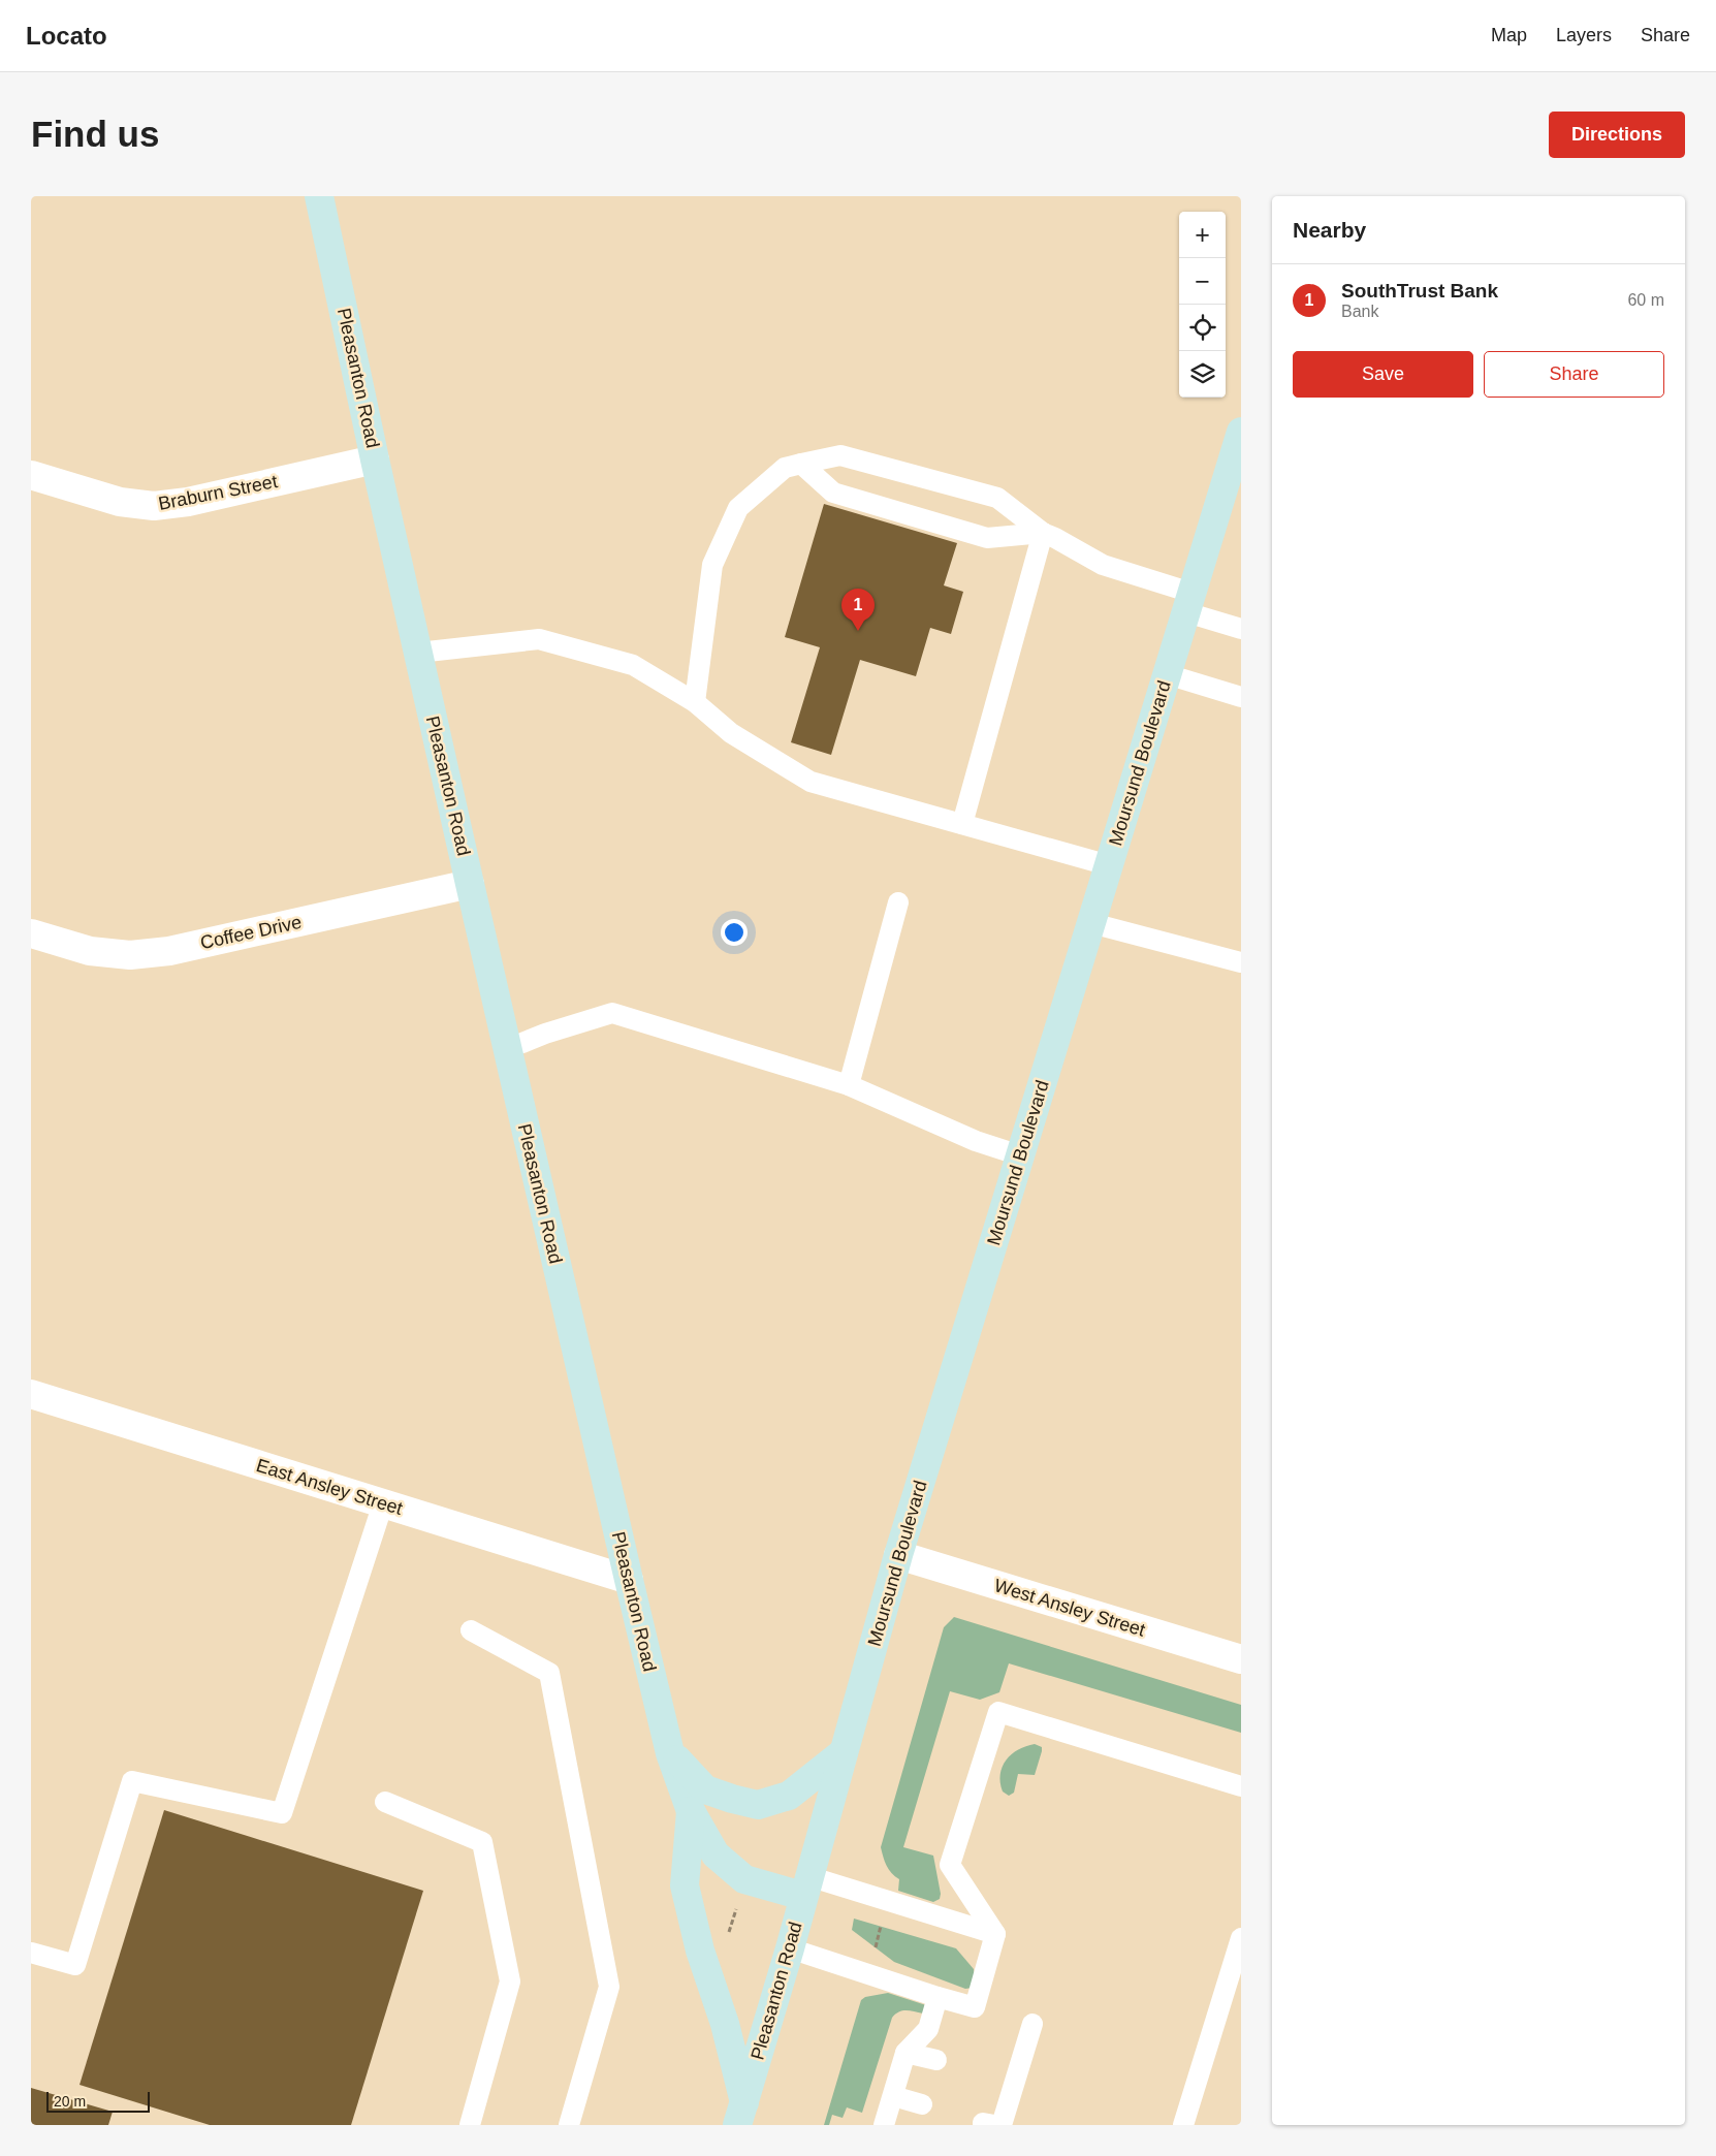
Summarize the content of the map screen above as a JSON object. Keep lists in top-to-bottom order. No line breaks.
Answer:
{"streets":{"street":["Pleasanton Road","Braburn Street","Moursund Boulevard","Coffee Drive","East Ansley Street","West Ansley Street"]},"crossings":[["Pleasanton Road","Braburn Street"],["Pleasanton Road","Moursund Boulevard"],["Pleasanton Road","Coffee Drive"],["Pleasanton Road","East Ansley Street"],["Moursund Boulevard","West Ansley Street"]],"scale_bar":"20 m","page":{"header":"Locato","nav":["Map","Layers","Share"],"buttons":["Directions",["Save","Share"]],"title":"Find us","heading":"Nearby","map_buttons":["+","−"],"list":[{"mark":"1","name":"SouthTrust Bank","note":"Bank","value":"60 m"}],"pins":"1","scale":"20 m"}}
